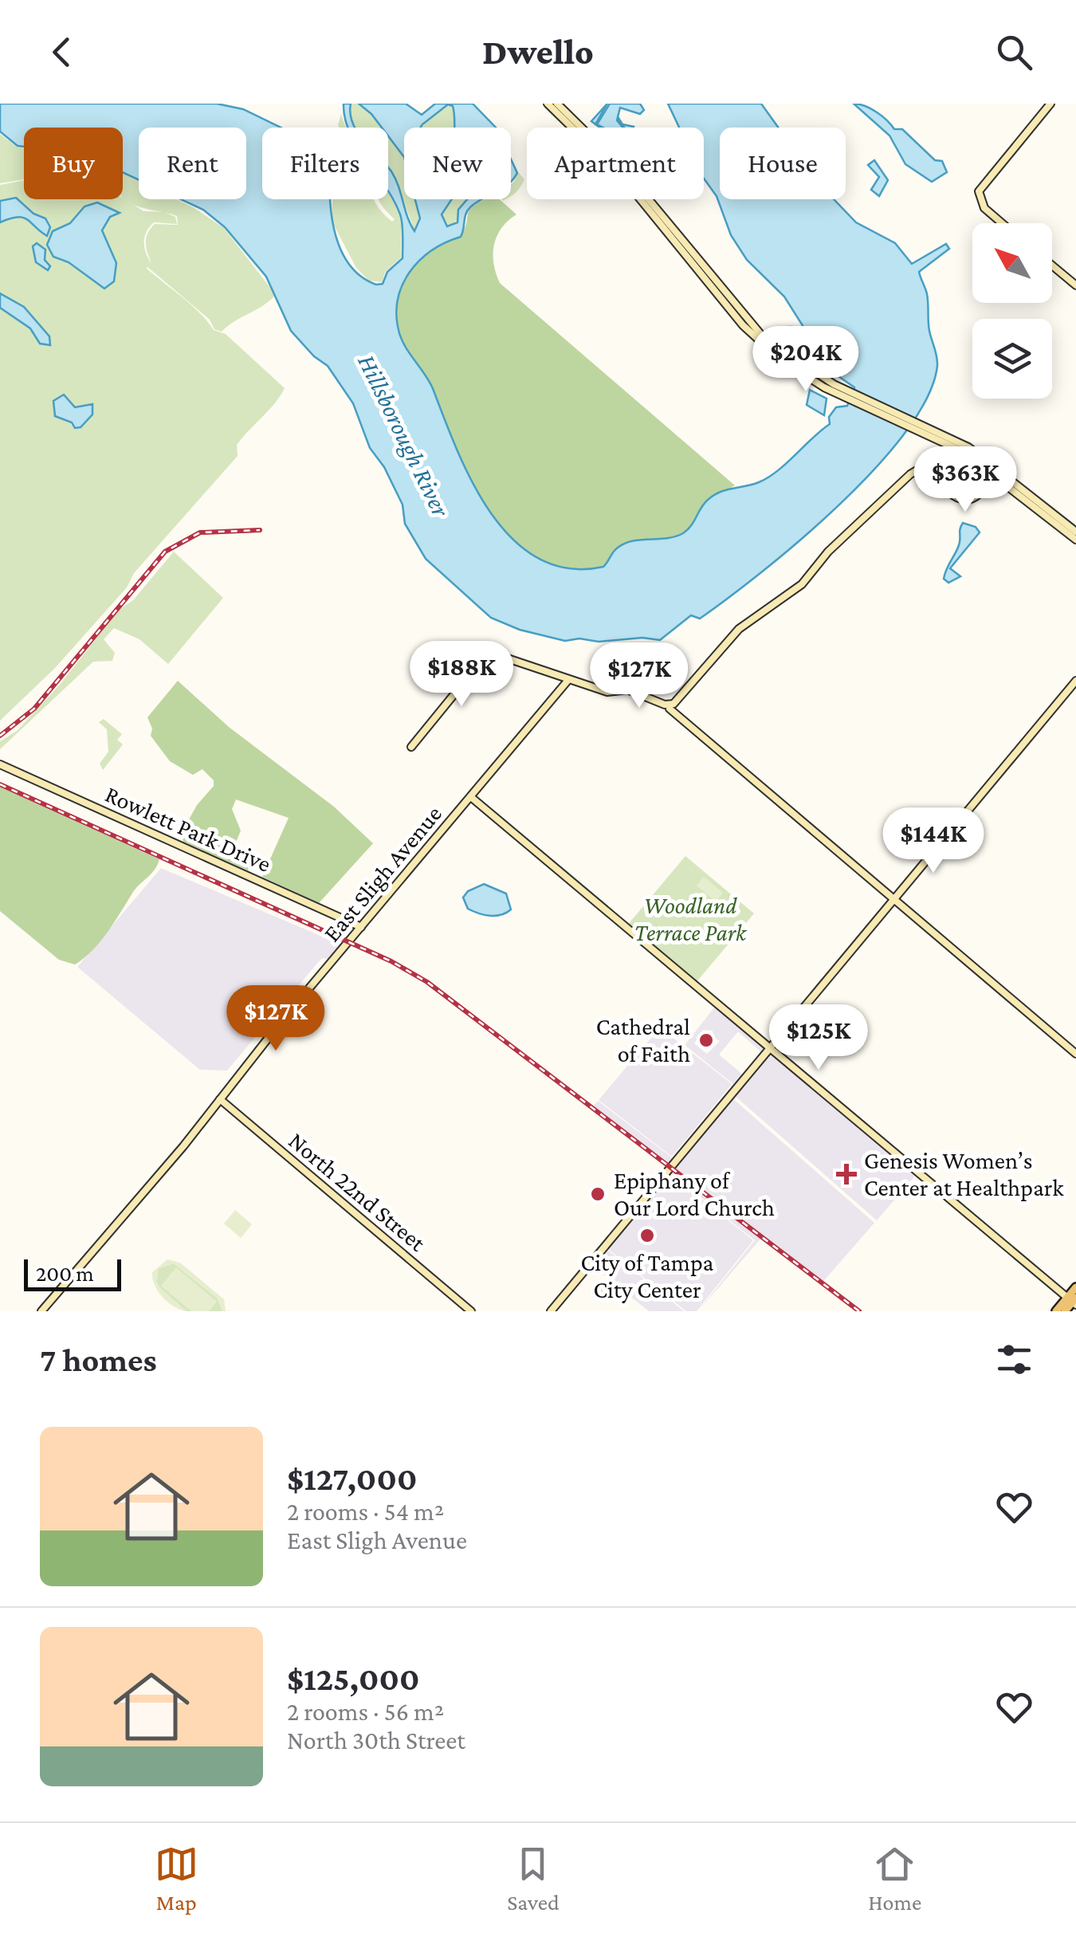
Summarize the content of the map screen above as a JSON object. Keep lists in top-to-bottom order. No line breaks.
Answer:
{"streets":{"street":["Rowlett Park Drive","East Sligh Avenue","North 22nd Street"]},"crossings":[["Rowlett Park Drive","East Sligh Avenue"],["East Sligh Avenue","North 22nd Street"]],"water":["Hillsborough River"],"parks":["Woodland Terrace Park"],"places":{"other":["Cathedral of Faith","Epiphany of Our Lord Church","City of Tampa City Center"],"health":["Genesis Women’s Center at Healthpark"]},"scale_bar":"200 m","north":"top left","page":{"header":"Dwello","chip":["Buy","Rent","Filters","New","Apartment","House"],"price":["$204K","$363K","$188K","$127K","$144K","$127K","$125K"],"scale":"200 m","heading":"7 homes","list":[{"name":"$127,000","note":"2 rooms · 54 m² · East Sligh Avenue"},{"name":"$125,000","note":"2 rooms · 56 m² · North 30th Street"}],"tabs":["Map","Saved","Home"]}}
